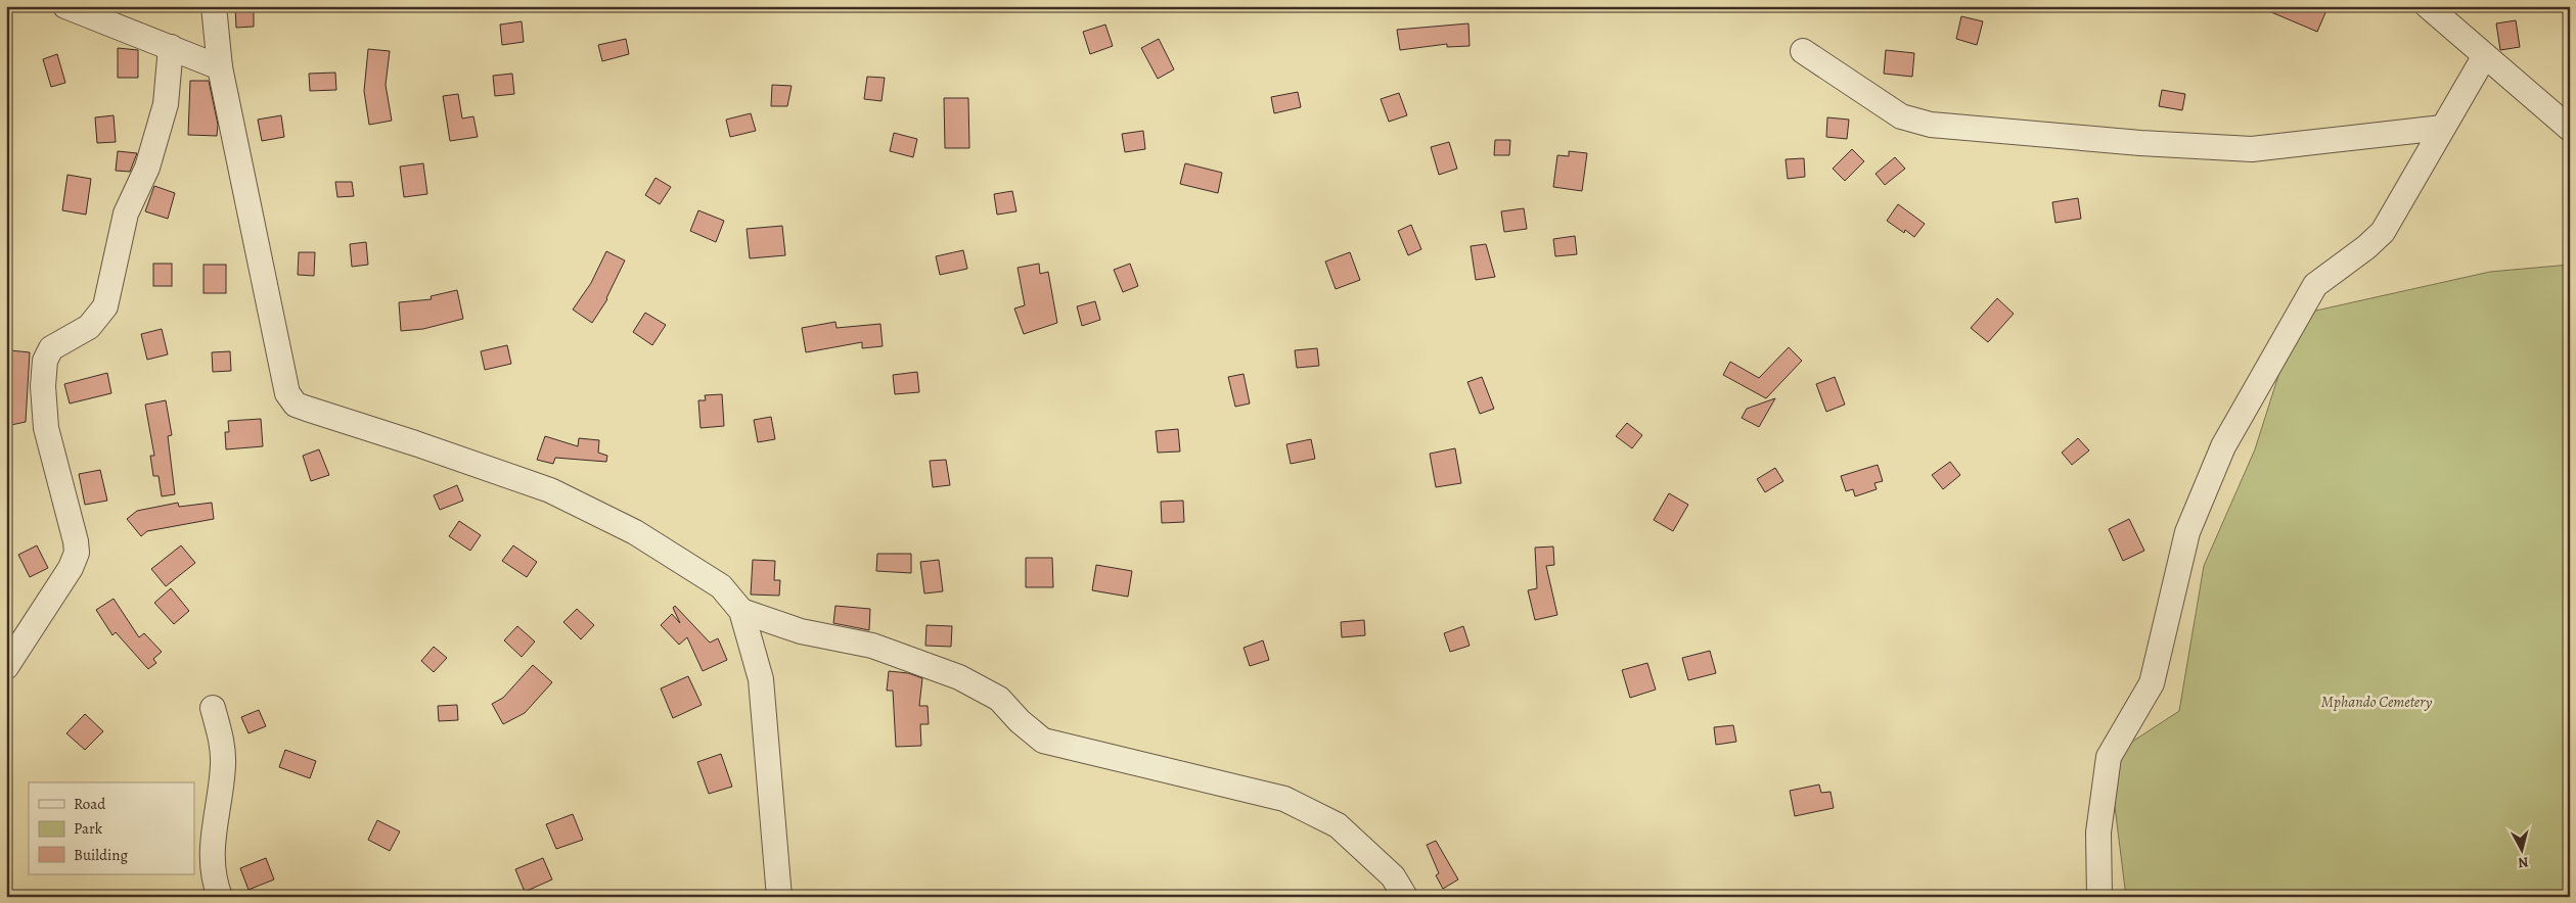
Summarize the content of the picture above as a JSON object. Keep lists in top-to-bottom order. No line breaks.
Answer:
{"parks":["Mphando Cemetery"],"legend":["Road","Park","Building"],"north":"bottom"}
